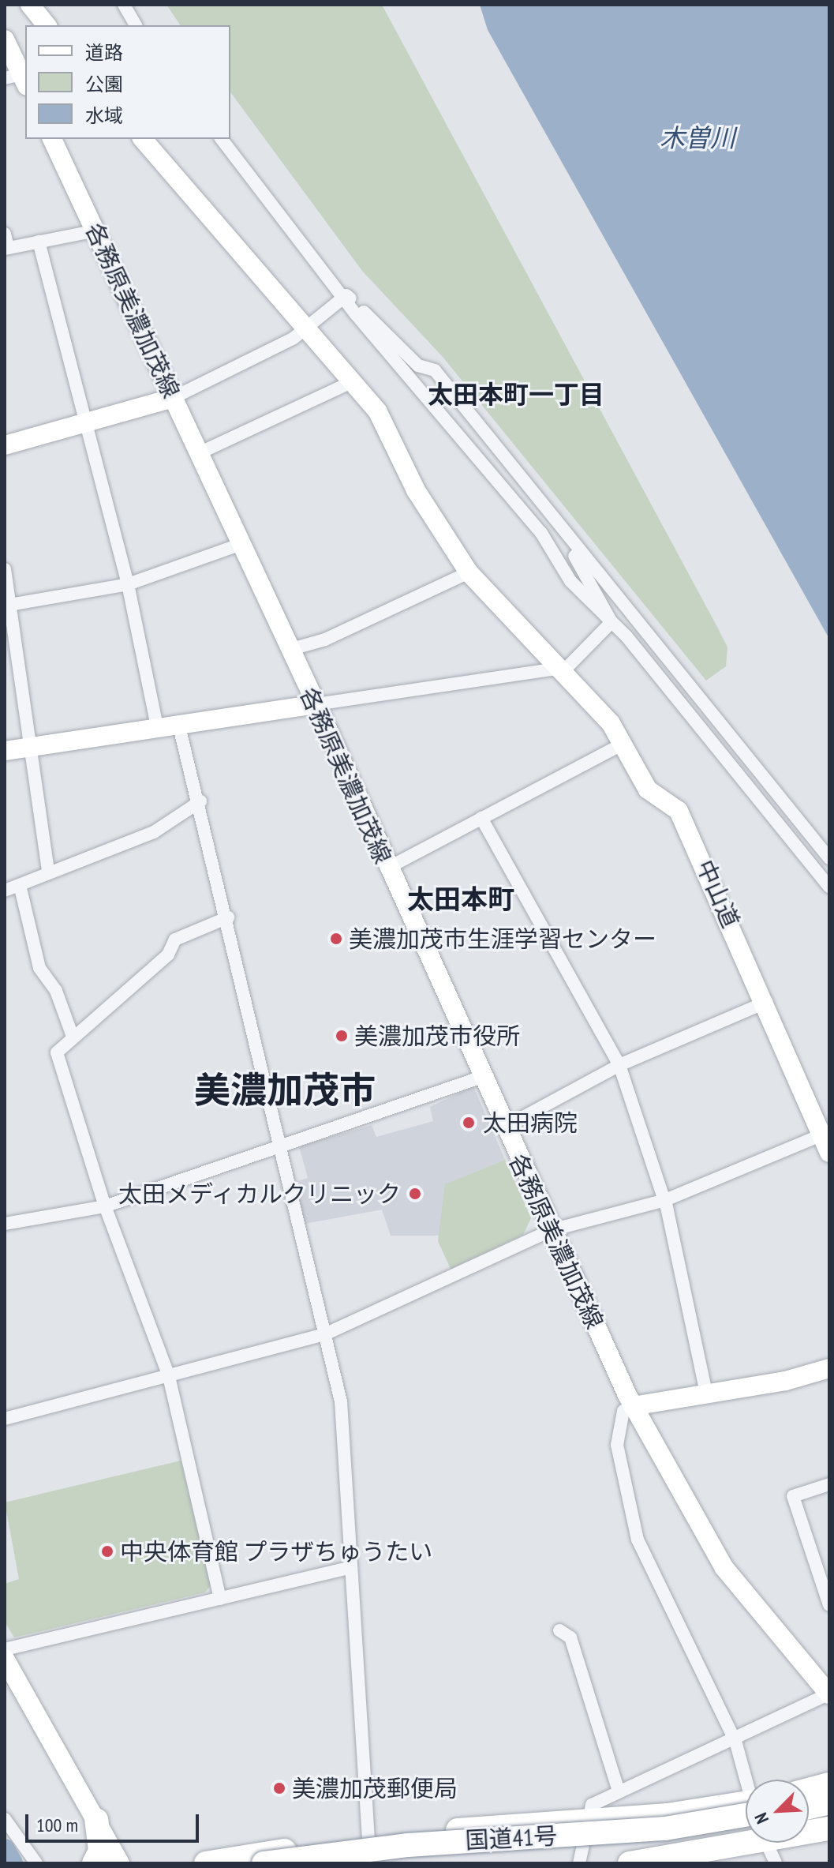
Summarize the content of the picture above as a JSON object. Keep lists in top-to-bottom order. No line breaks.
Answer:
{"streets":{"highway":["国道41号"],"street":["各務原美濃加茂線","中山道"]},"districts":["太田本町一丁目","太田本町","美濃加茂市"],"water":["木曽川"],"places":["美濃加茂市生涯学習センター","美濃加茂市役所","太田病院","太田メディカルクリニック","中央体育館 プラザちゅうたい","美濃加茂郵便局"],"legend":["道路","公園","水域"],"scale_bar":"100 m","north":"bottom left"}
